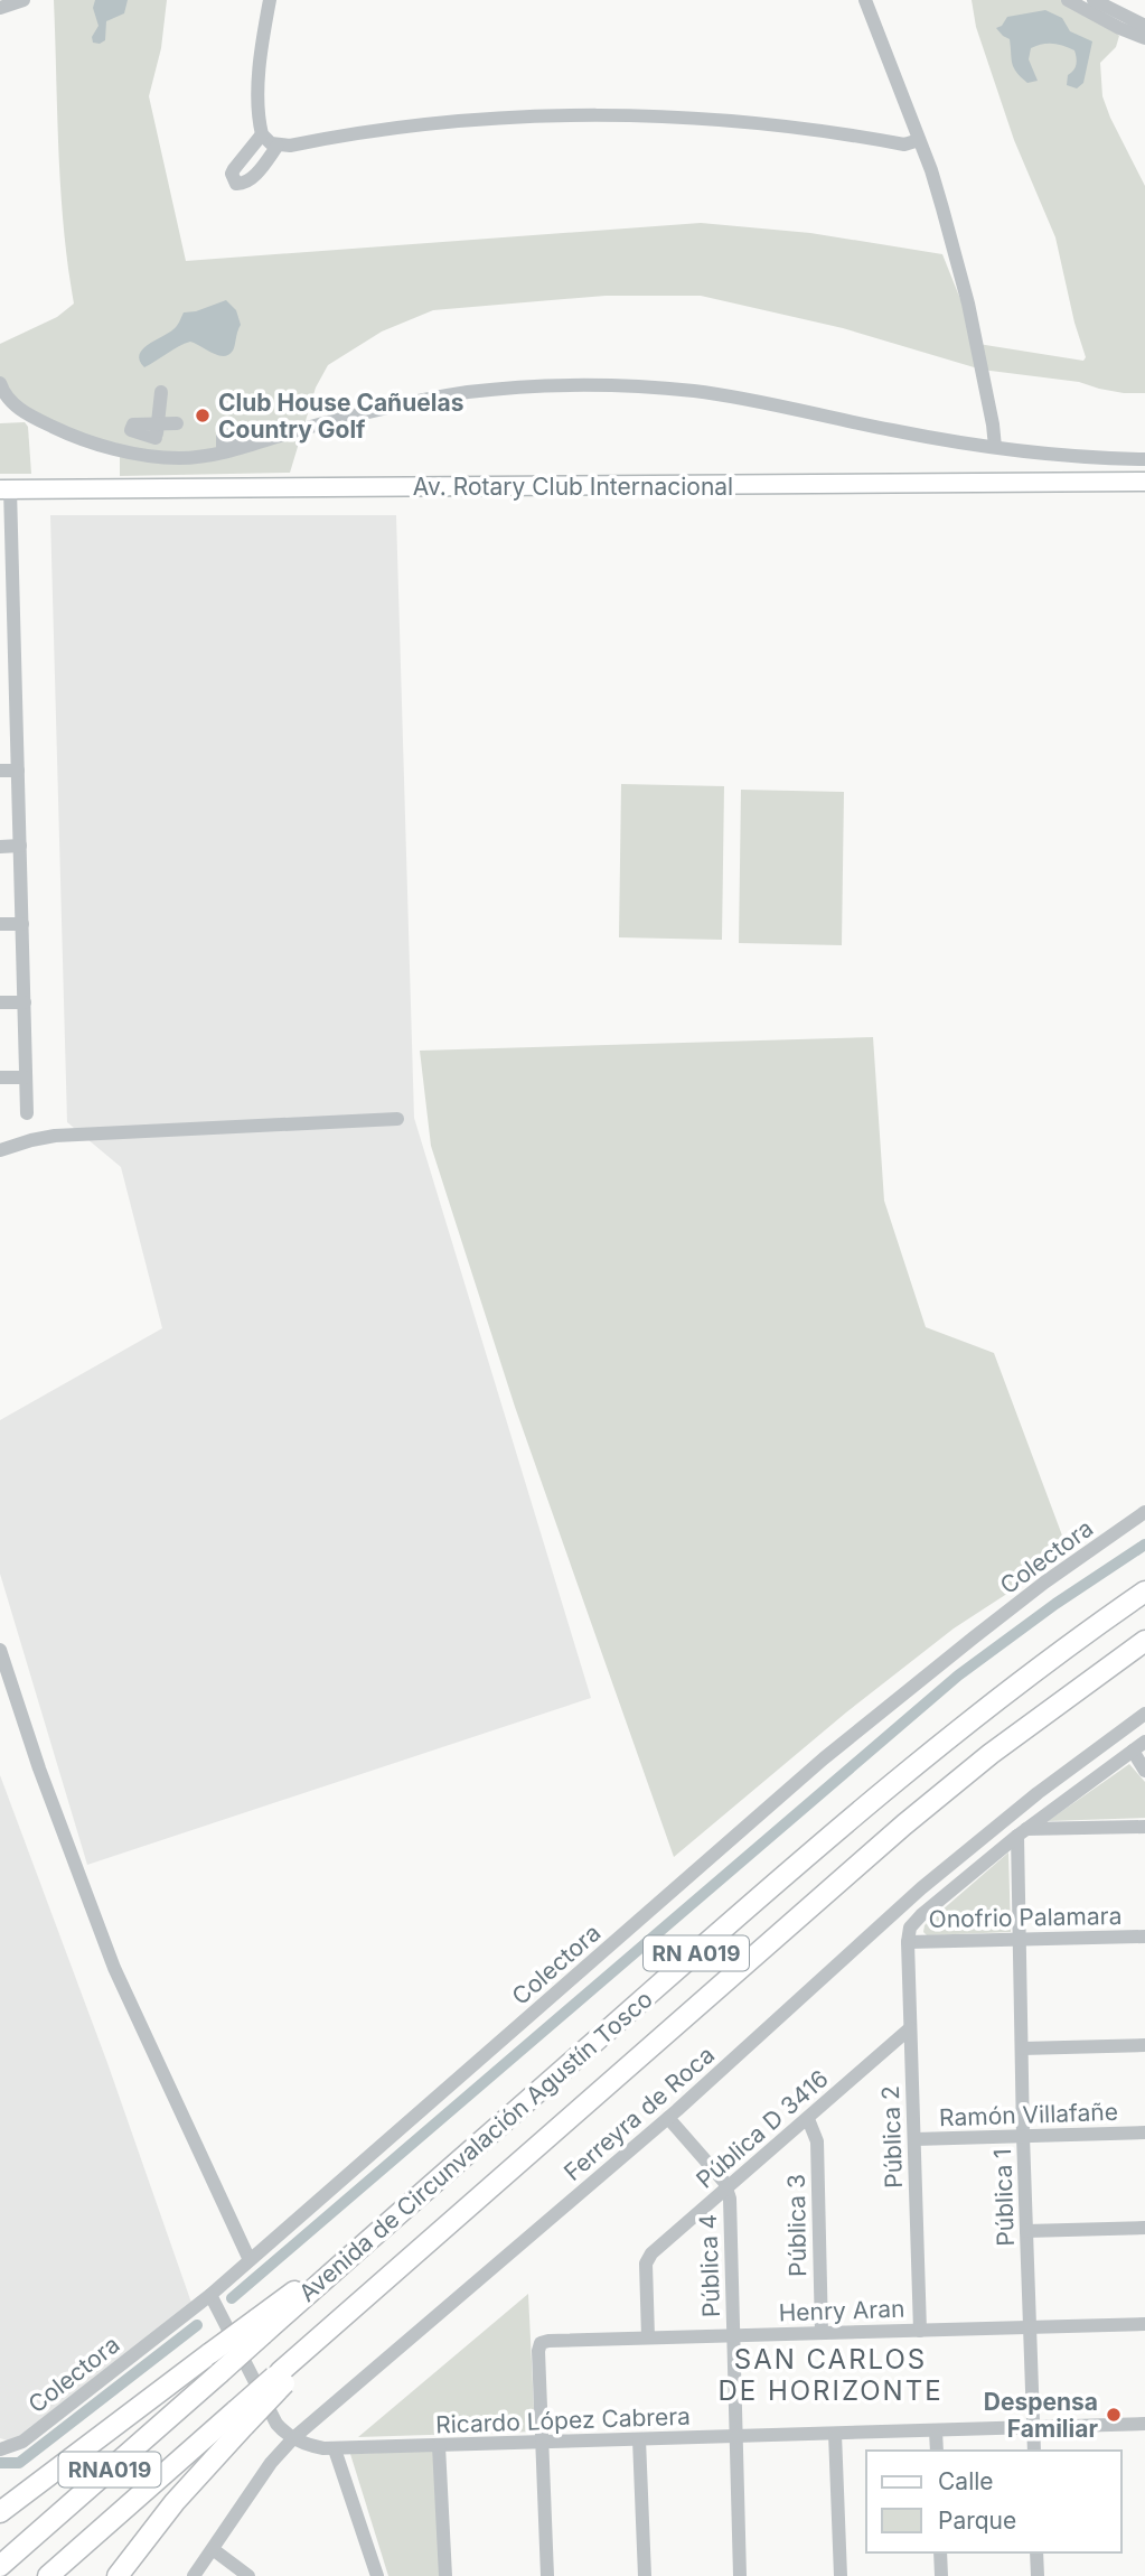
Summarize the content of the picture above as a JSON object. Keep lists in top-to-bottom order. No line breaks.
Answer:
{"streets":{"highway":["RN A019","Avenida de Circunvalación Agustín Tosco","RNA019"],"main road":["Av. Rotary Club Internacional"],"street":["Colectora","Onofrio Palamara","Ferreyra de Roca","Ramón Villafañe","Pública D 3416","Pública 2","Pública 1","Pública 3","Pública 4","Henry Aran","Ricardo López Cabrera"]},"crossings":[["Onofrio Palamara","Pública 2"],["Onofrio Palamara","Pública 1"],["Ferreyra de Roca","Pública 4"],["Ferreyra de Roca","Ricardo López Cabrera"],["Ramón Villafañe","Pública 2"],["Ramón Villafañe","Pública 1"],["Pública D 3416","Pública 2"],["Pública D 3416","Pública 3"],["Pública D 3416","Pública 4"],["Pública D 3416","Henry Aran"],["Pública 2","Henry Aran"],["Avenida de Circunvalación Agustín Tosco","RNA019"],["Pública 1","Henry Aran"],["Pública 1","Ricardo López Cabrera"],["Pública 3","Henry Aran"],["Pública 4","Henry Aran"],["Pública 4","Ricardo López Cabrera"],["Henry Aran","Ricardo López Cabrera"]],"districts":["SAN CARLOS DE HORIZONTE"],"places":["Club House Cañuelas Country Golf","Despensa Familiar"],"legend":["Calle","Parque"]}
